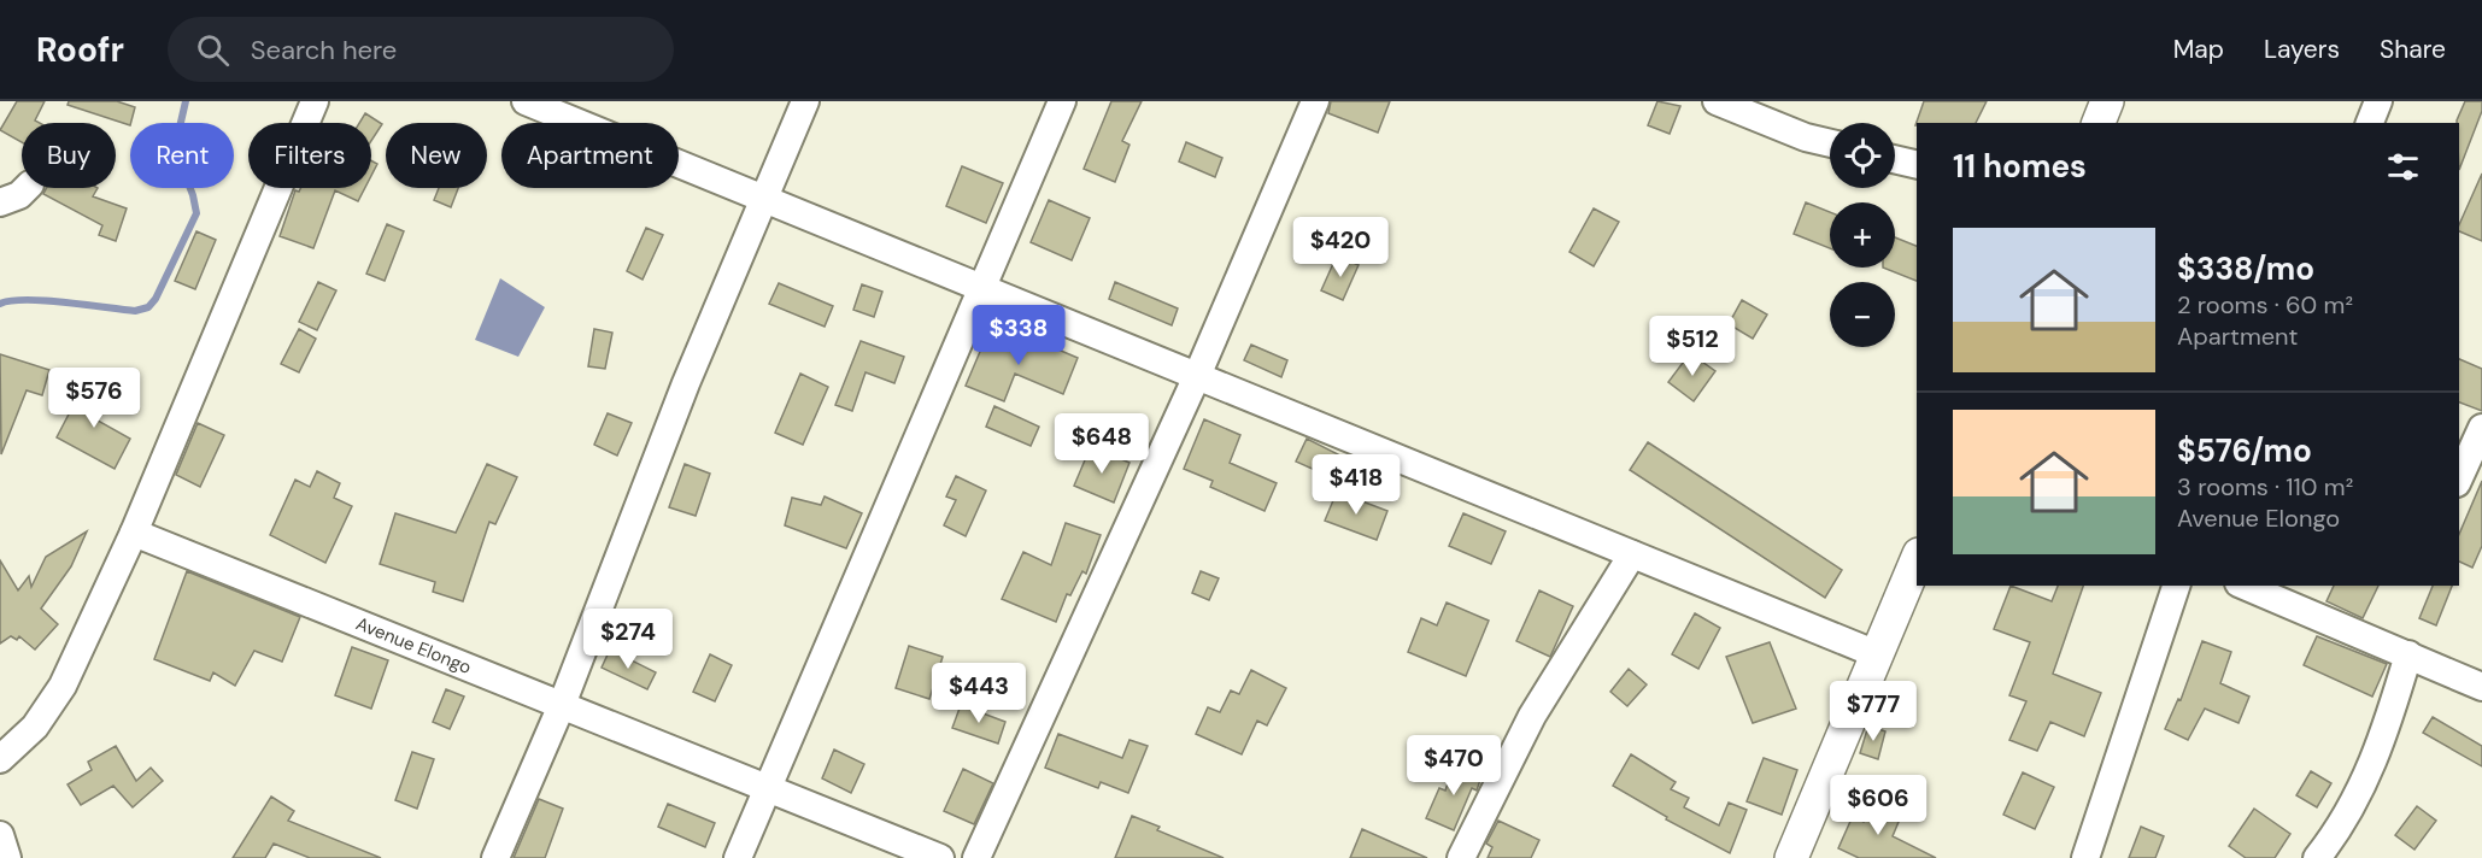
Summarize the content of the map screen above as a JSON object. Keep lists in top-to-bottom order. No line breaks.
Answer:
{"streets":{"street":["Avenue Elongo"]},"page":{"header":"Roofr","search":"Search here","nav":["Map","Layers","Share"],"map_buttons":["+","−"],"chip":["Buy","Rent","Filters","New","Apartment"],"heading":"11 homes","list":[{"name":"$338/mo","note":"2 rooms · 60 m² · Apartment"},{"name":"$576/mo","note":"3 rooms · 110 m² · Avenue Elongo"}],"price":["$420","$338","$512","$576","$648","$418","$274","$443","$777","$470","$606"]}}
